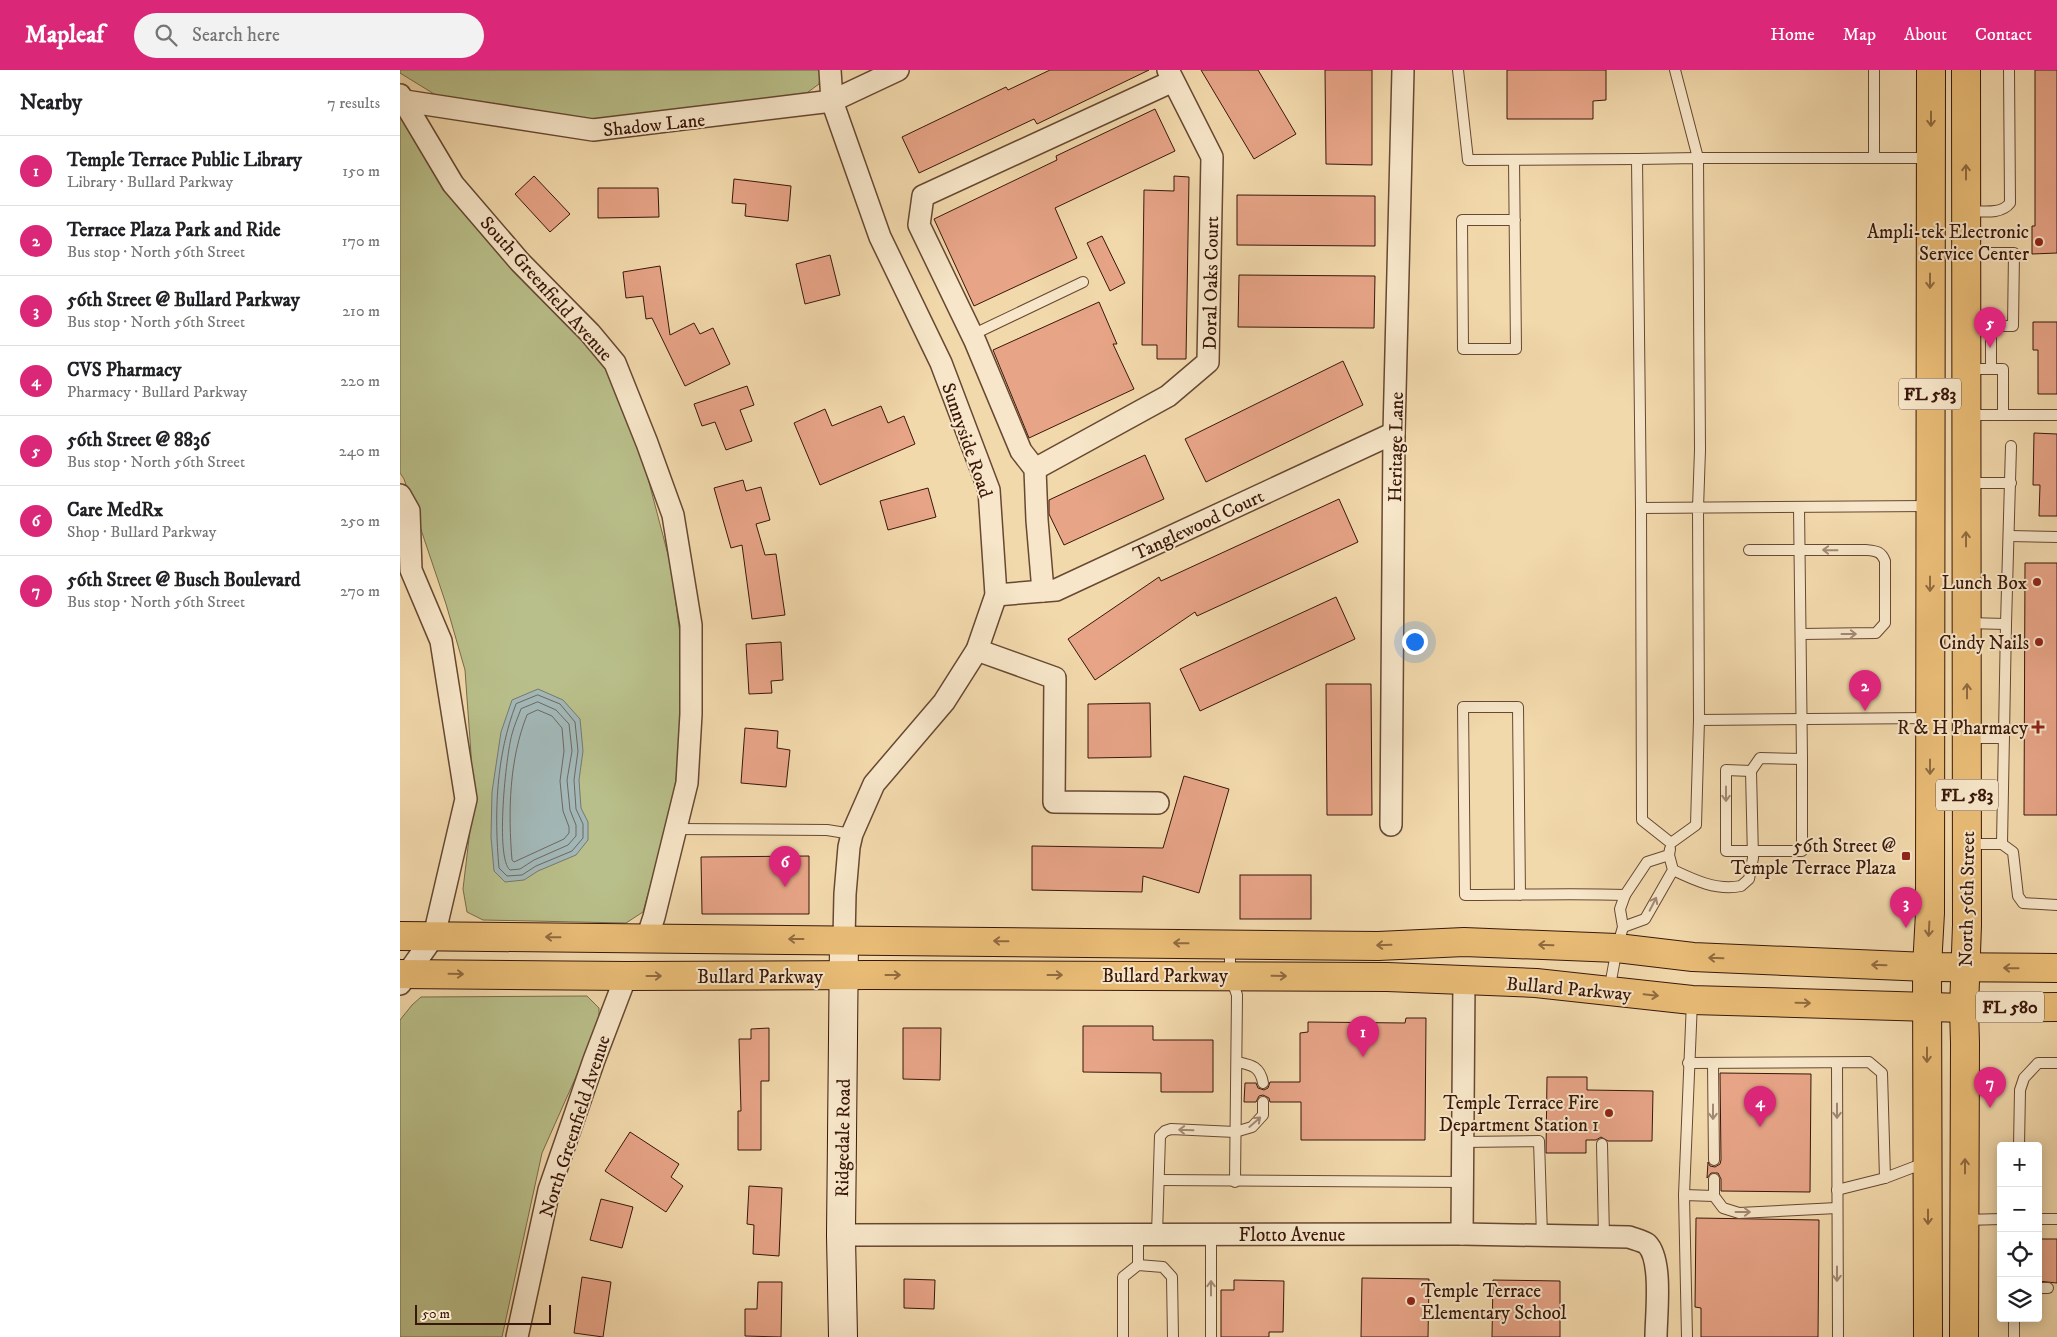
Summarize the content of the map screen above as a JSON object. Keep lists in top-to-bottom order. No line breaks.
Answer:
{"streets":{"main road":["FL 583","North 56th Street","Bullard Parkway","FL 580"],"street":["Shadow Lane","Doral Oaks Court","South Greenfield Avenue","Sunnyside Road","Heritage Lane","Tanglewood Court","North Greenfield Avenue","Ridgedale Road","Flotto Avenue"]},"crossings":[["Shadow Lane","South Greenfield Avenue"],["Shadow Lane","Sunnyside Road"],["South Greenfield Avenue","Bullard Parkway"],["Sunnyside Road","Tanglewood Court"],["Sunnyside Road","Bullard Parkway"],["Sunnyside Road","Ridgedale Road"],["Heritage Lane","Tanglewood Court"],["North 56th Street","Bullard Parkway"],["North 56th Street","FL 580"],["Bullard Parkway","FL 580"],["Bullard Parkway","North Greenfield Avenue"],["Bullard Parkway","Ridgedale Road"],["Ridgedale Road","Flotto Avenue"]],"places":{"other":["Ampli-tek Electronic Service Center","Lunch Box","Cindy Nails","Temple Terrace Fire Department Station 1","Temple Terrace Elementary School"],"health":["R & H Pharmacy"],"transit":["56th Street @ Temple Terrace Plaza"]},"scale_bar":"50 m","page":{"header":"Mapleaf","search":"Search here","nav":["Home","Map","About","Contact"],"heading":["Nearby","7 results"],"list":[{"mark":"1","name":"Temple Terrace Public Library","note":"Library · Bullard Parkway","value":"150 m"},{"mark":"2","name":"Terrace Plaza Park and Ride","note":"Bus stop · North 56th Street","value":"170 m"},{"mark":"3","name":"56th Street @ Bullard Parkway","note":"Bus stop · North 56th Street","value":"210 m"},{"mark":"4","name":"CVS Pharmacy","note":"Pharmacy · Bullard Parkway","value":"220 m"},{"mark":"5","name":"56th Street @ 8836","note":"Bus stop · North 56th Street","value":"240 m"},{"mark":"6","name":"Care MedRx","note":"Shop · Bullard Parkway","value":"250 m"},{"mark":"7","name":"56th Street @ Busch Boulevard","note":"Bus stop · North 56th Street","value":"270 m"}],"pins":["5","2","6","3","1","7","4"],"map_buttons":["+","−"],"scale":"50 m"}}
